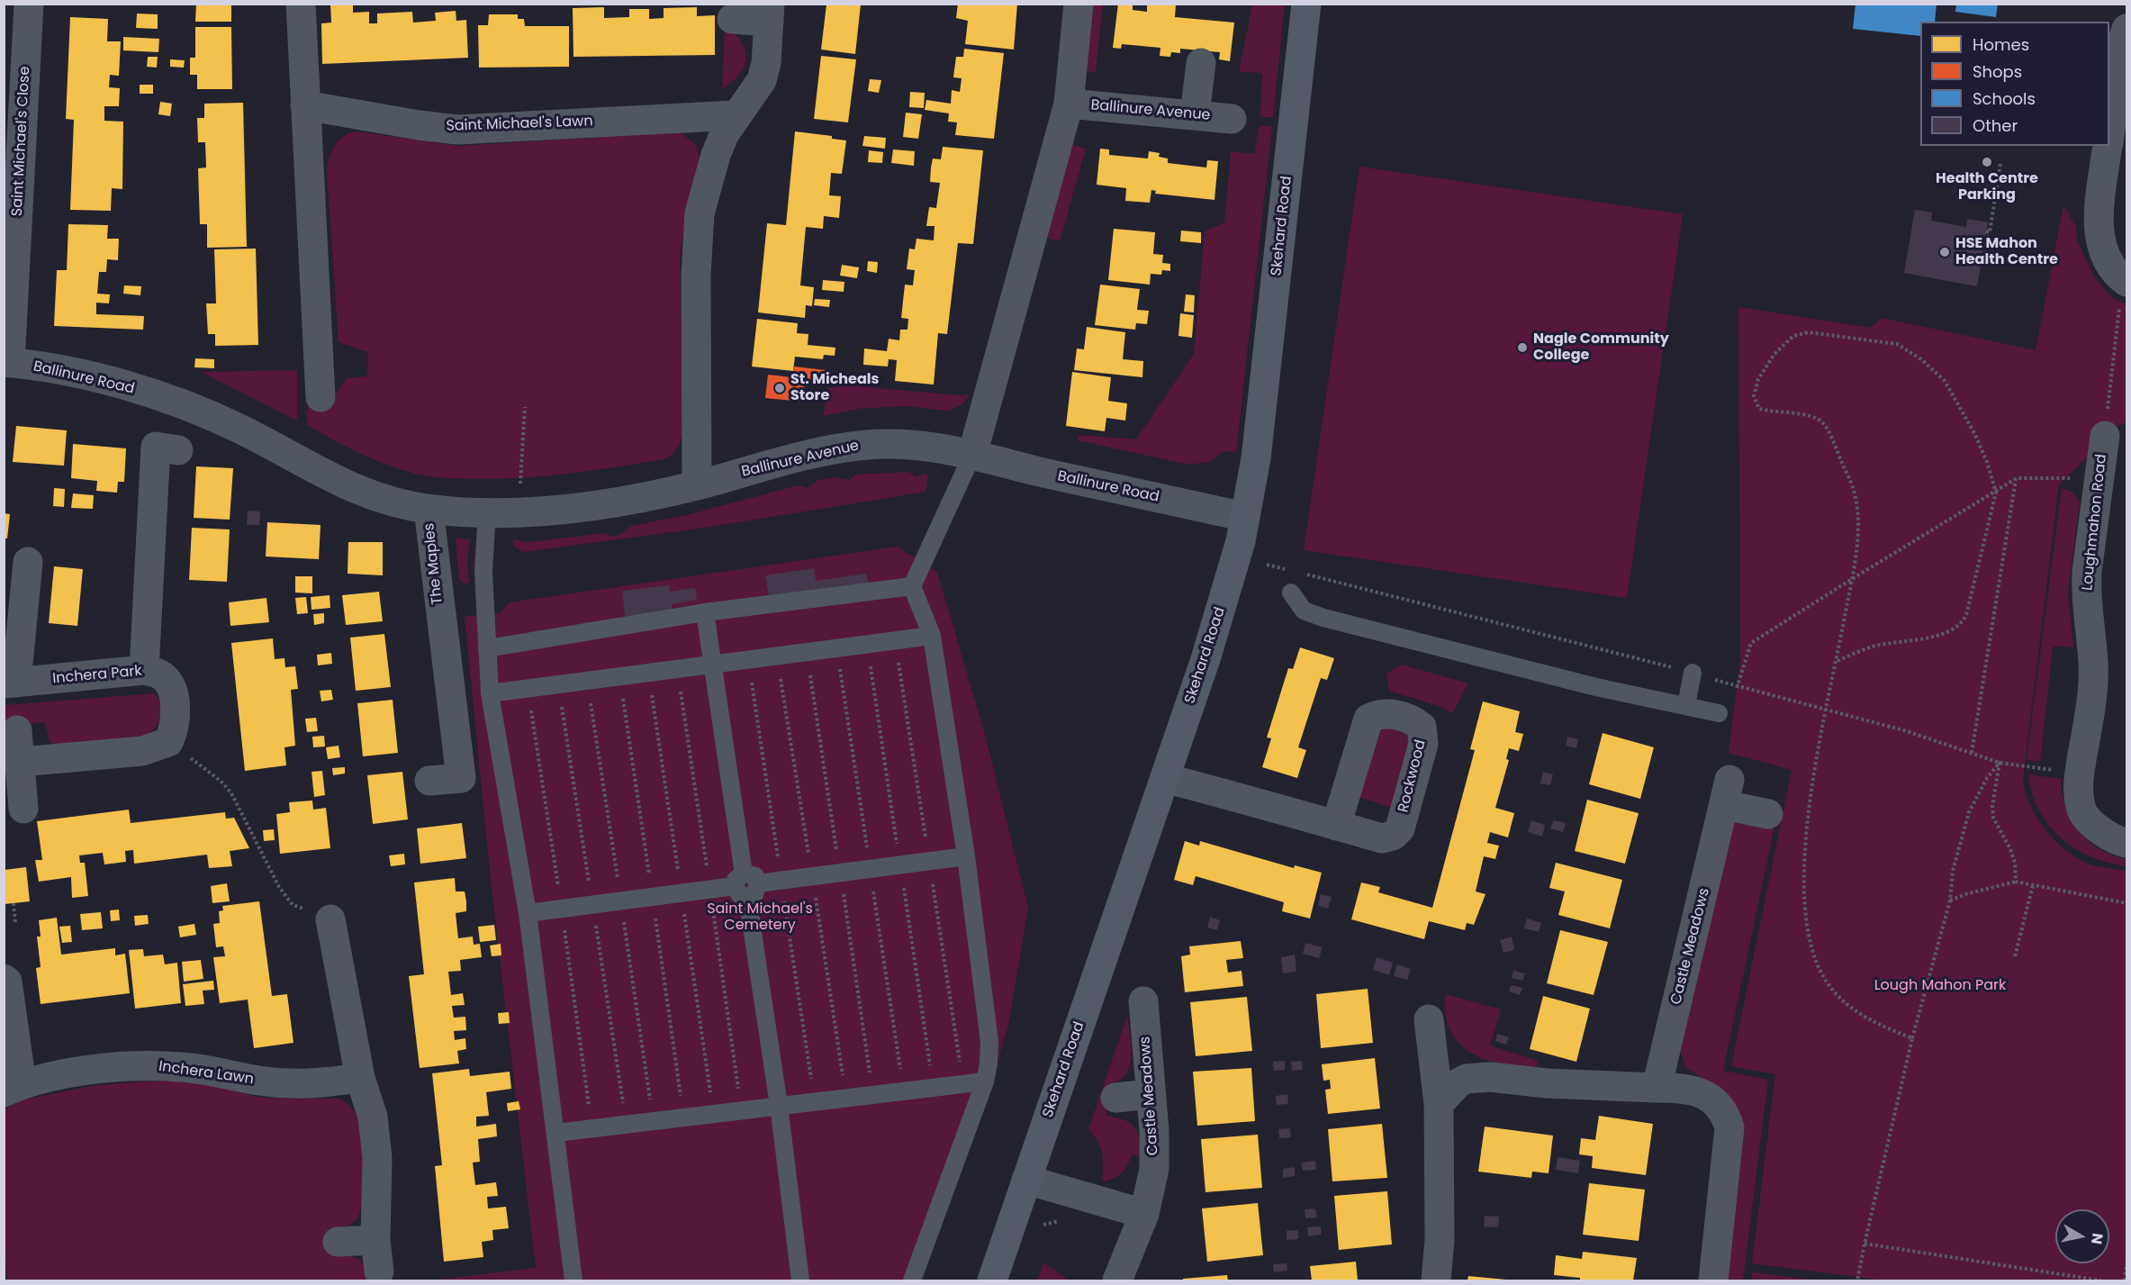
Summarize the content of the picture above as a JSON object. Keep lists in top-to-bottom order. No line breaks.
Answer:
{"streets":{"street":["Ballinure Avenue","Saint Michael's Lawn","Saint Michael's Close","Skehard Road","Ballinure Road","Loughmahon Road","The Maples","Inchera Park","Castle Meadows","Inchera Lawn"]},"crossings":[["Ballinure Avenue","Ballinure Road"],["Ballinure Avenue","The Maples"],["Saint Michael's Close","Ballinure Road"],["Skehard Road","Ballinure Road"],["Ballinure Road","The Maples"]],"parks":["Saint Michael's Cemetery","Lough Mahon Park"],"places":["Health Centre Parking","HSE Mahon Health Centre","Nagle Community College","St. Micheals Store"],"legend":["Homes","Shops","Schools","Other"],"north":"right"}
